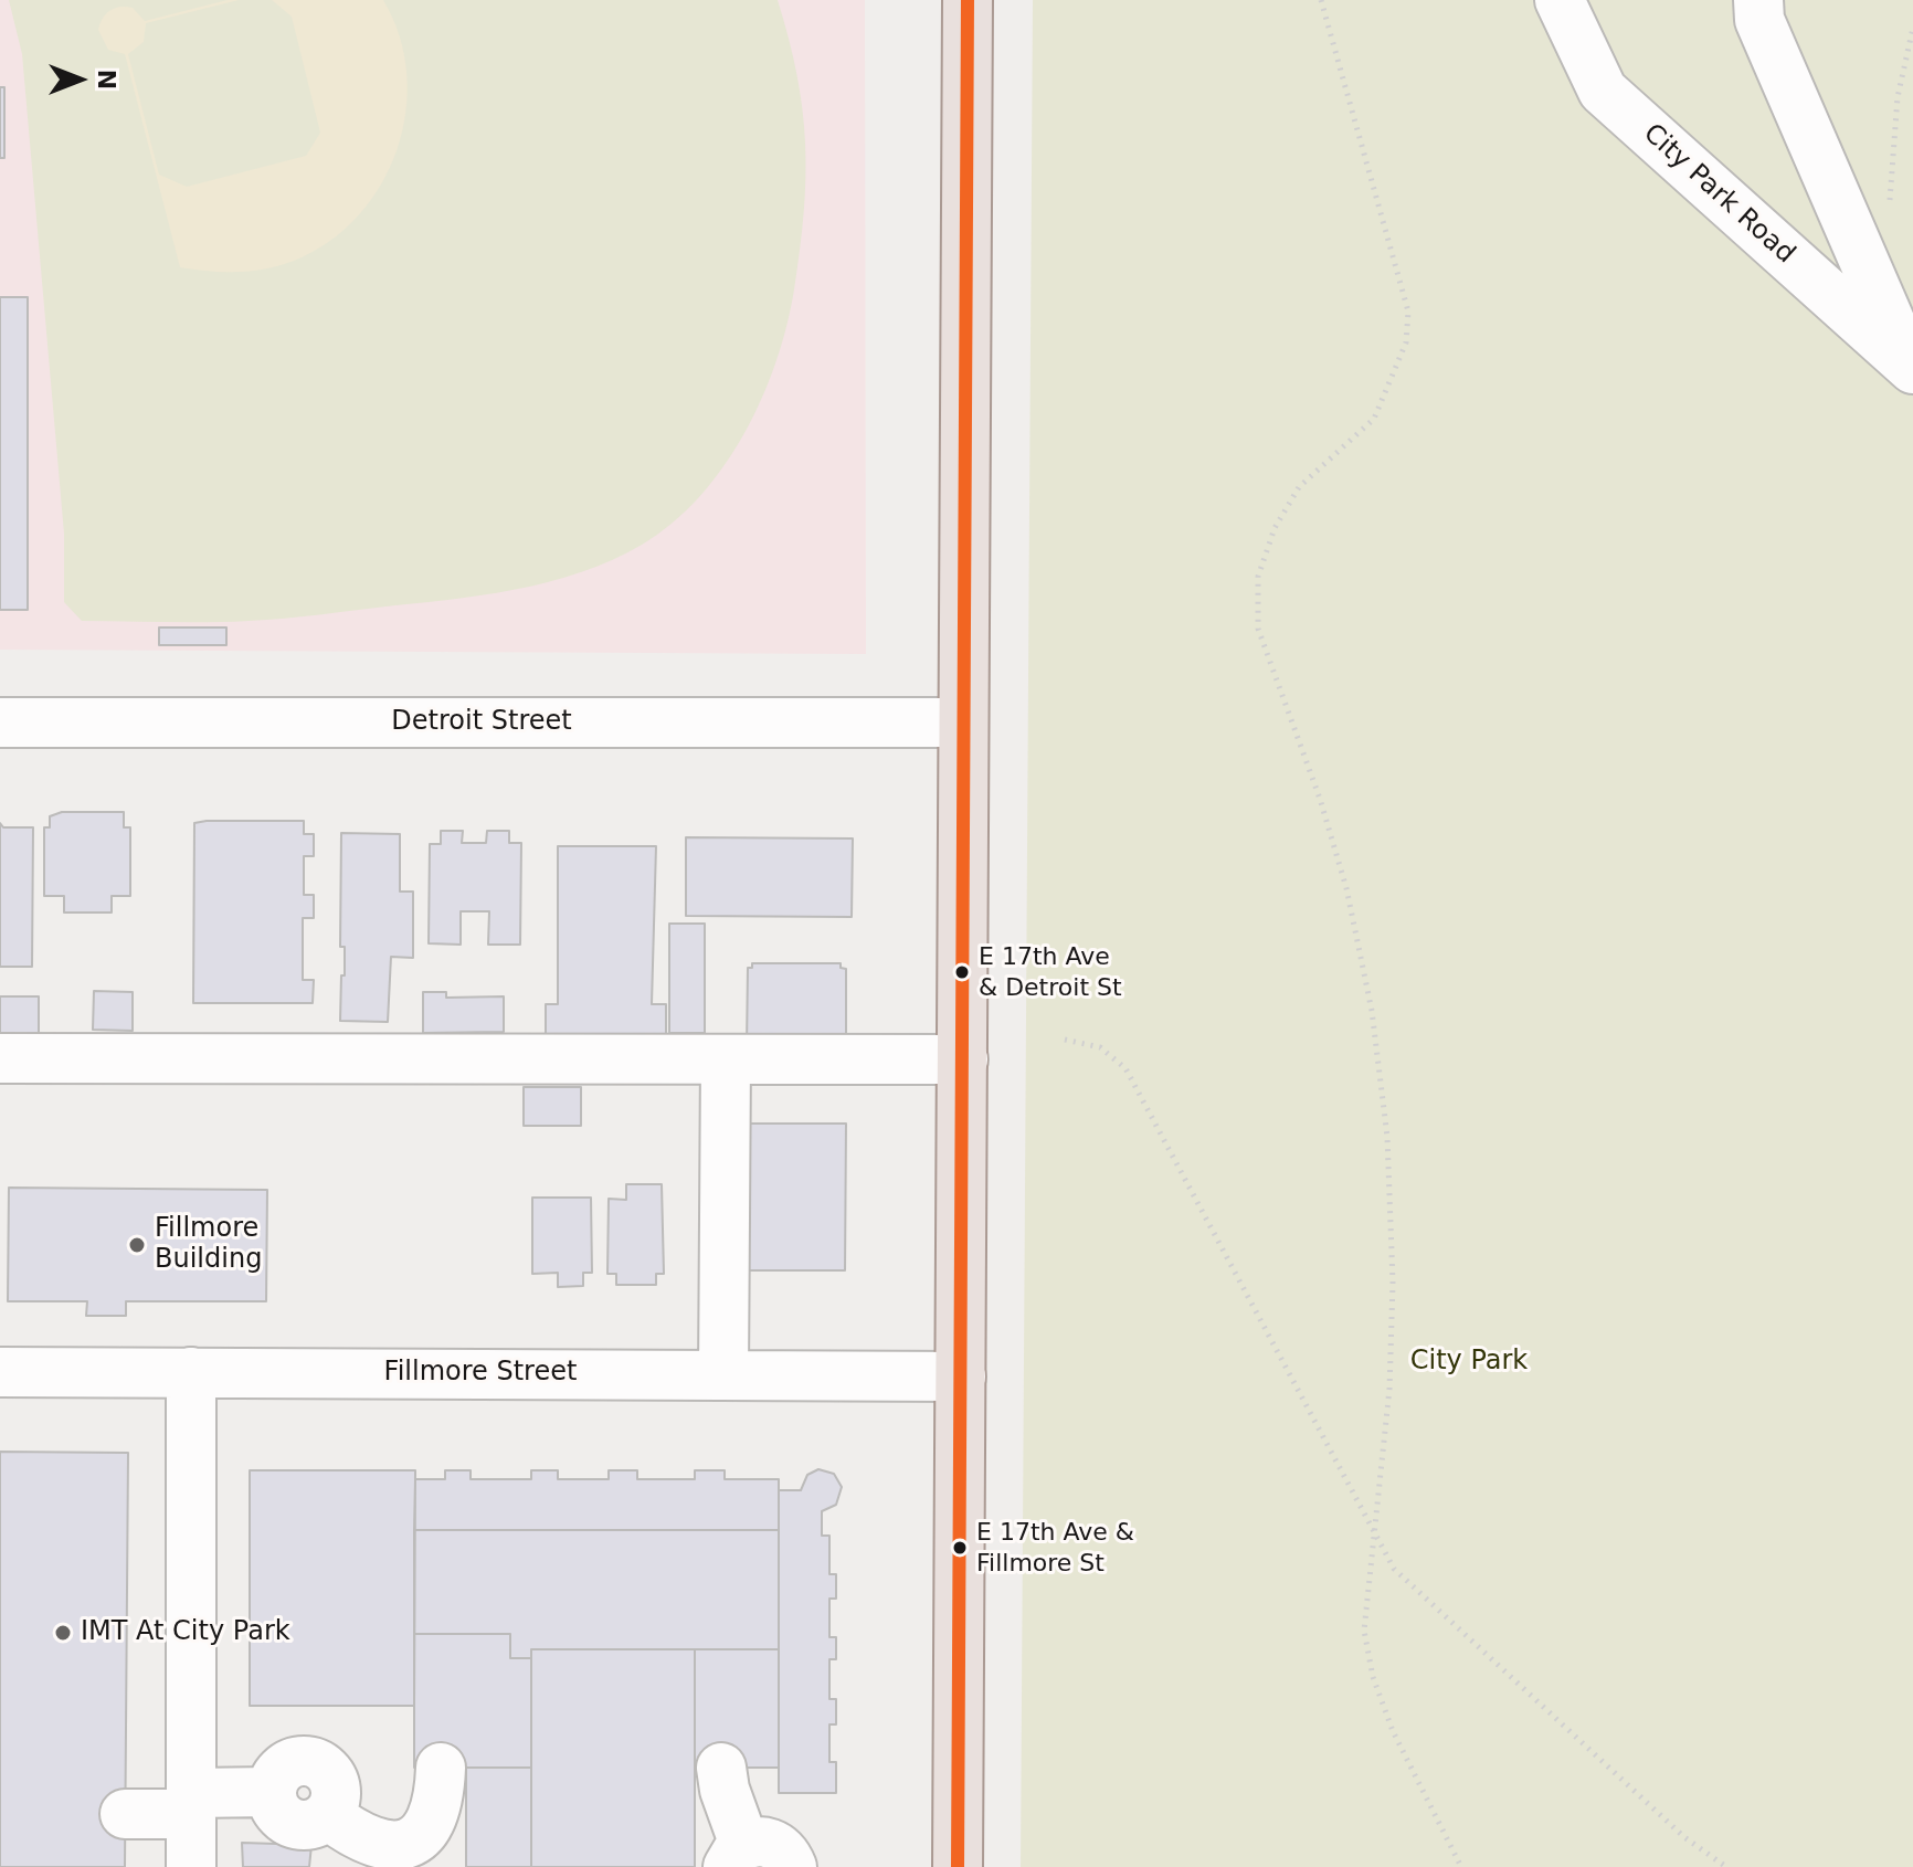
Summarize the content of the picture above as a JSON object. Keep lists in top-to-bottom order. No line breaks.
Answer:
{"streets":{"street":["City Park Road","Detroit Street","Fillmore Street"]},"parks":["City Park"],"places":["E 17th Ave & Detroit St","Fillmore Building","E 17th Ave & Fillmore St","IMT At City Park"],"north":"right"}
